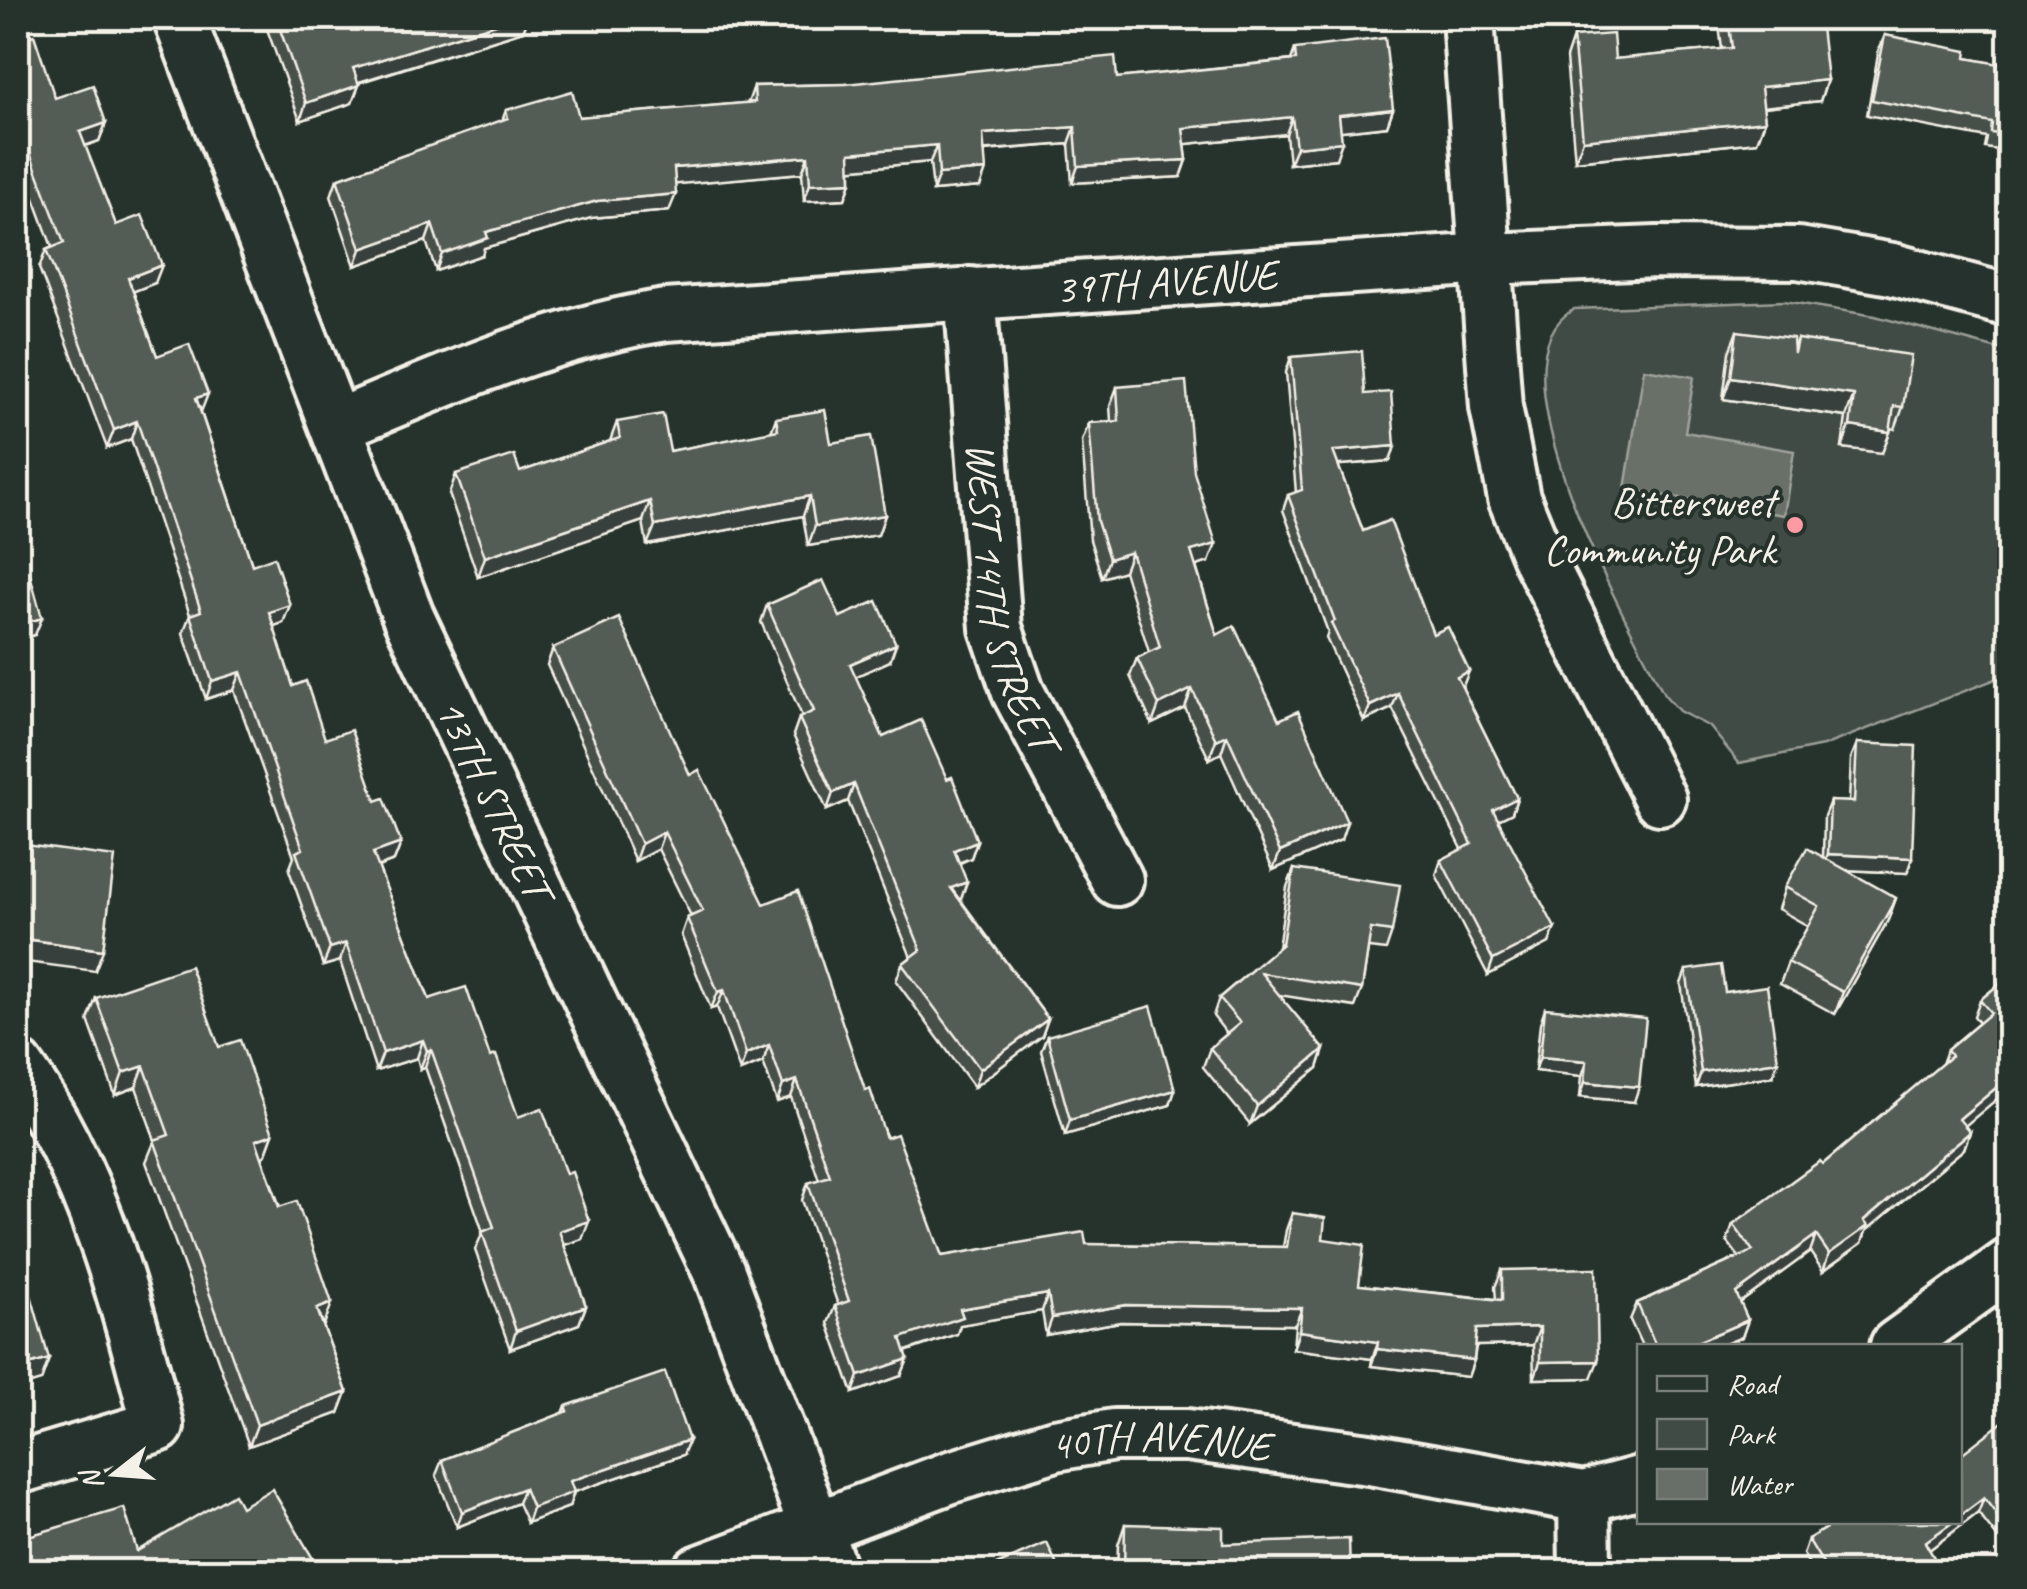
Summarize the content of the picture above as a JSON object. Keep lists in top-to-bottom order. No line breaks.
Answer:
{"streets":{"street":["39TH AVENUE","WEST 14TH STREET","13TH STREET","40TH AVENUE"]},"crossings":[["39TH AVENUE","WEST 14TH STREET"],["39TH AVENUE","13TH STREET"],["13TH STREET","40TH AVENUE"]],"places":["Bittersweet Community Park"],"legend":["Road","Park","Water"],"north":"left"}
